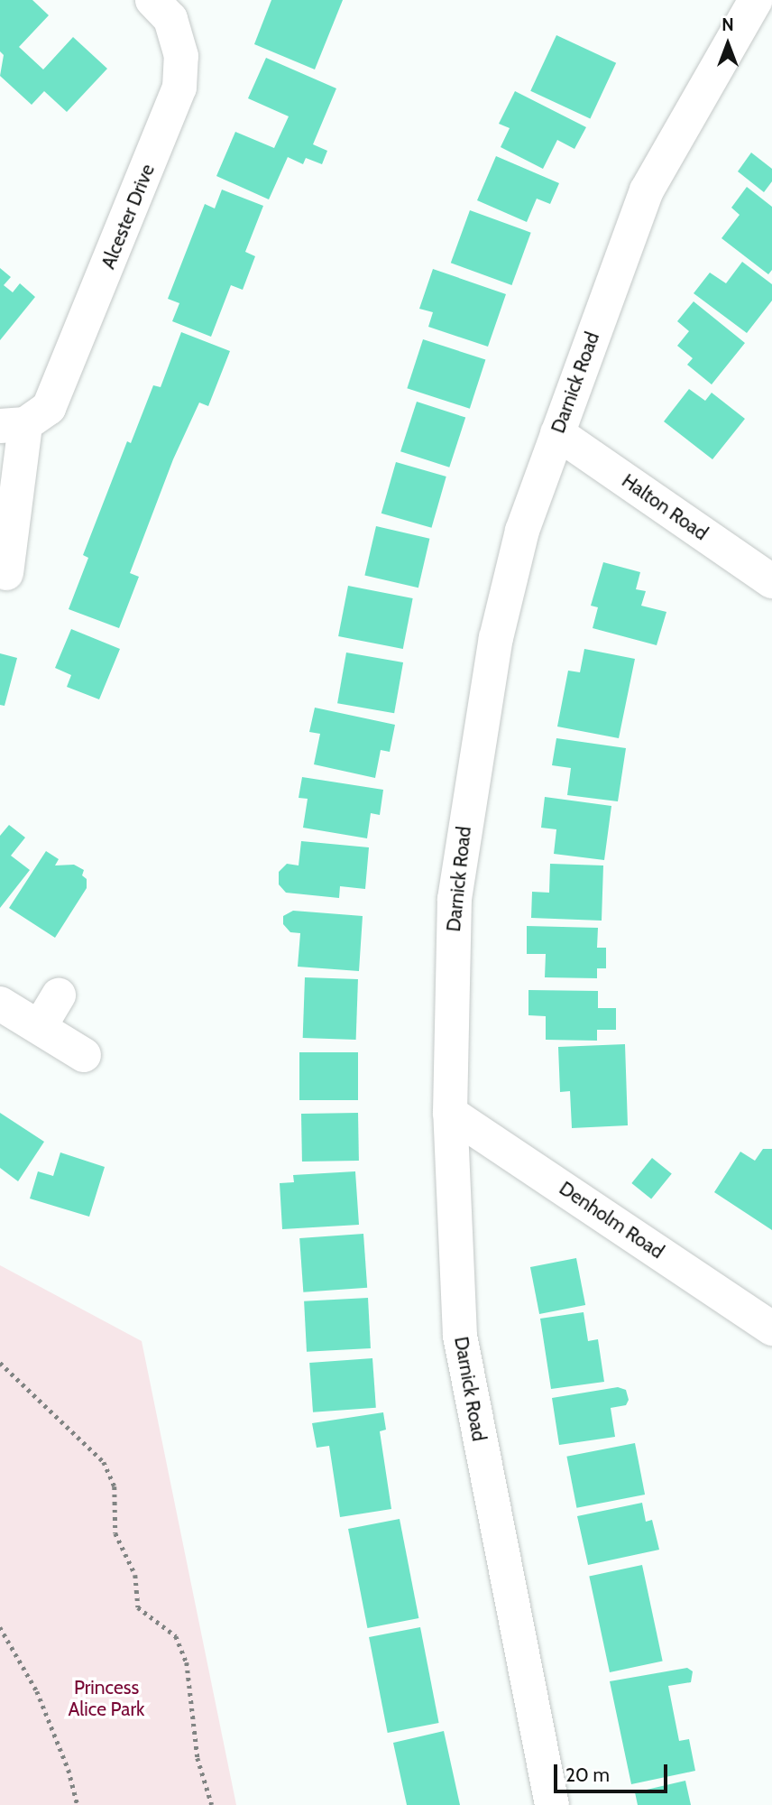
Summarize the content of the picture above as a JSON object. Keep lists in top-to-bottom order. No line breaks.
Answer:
{"streets":{"street":["Alcester Drive","Darnick Road","Halton Road","Denholm Road"]},"crossings":[["Darnick Road","Halton Road"],["Darnick Road","Denholm Road"]],"parks":["Princess Alice Park"],"scale_bar":"20 m","north":"top"}
